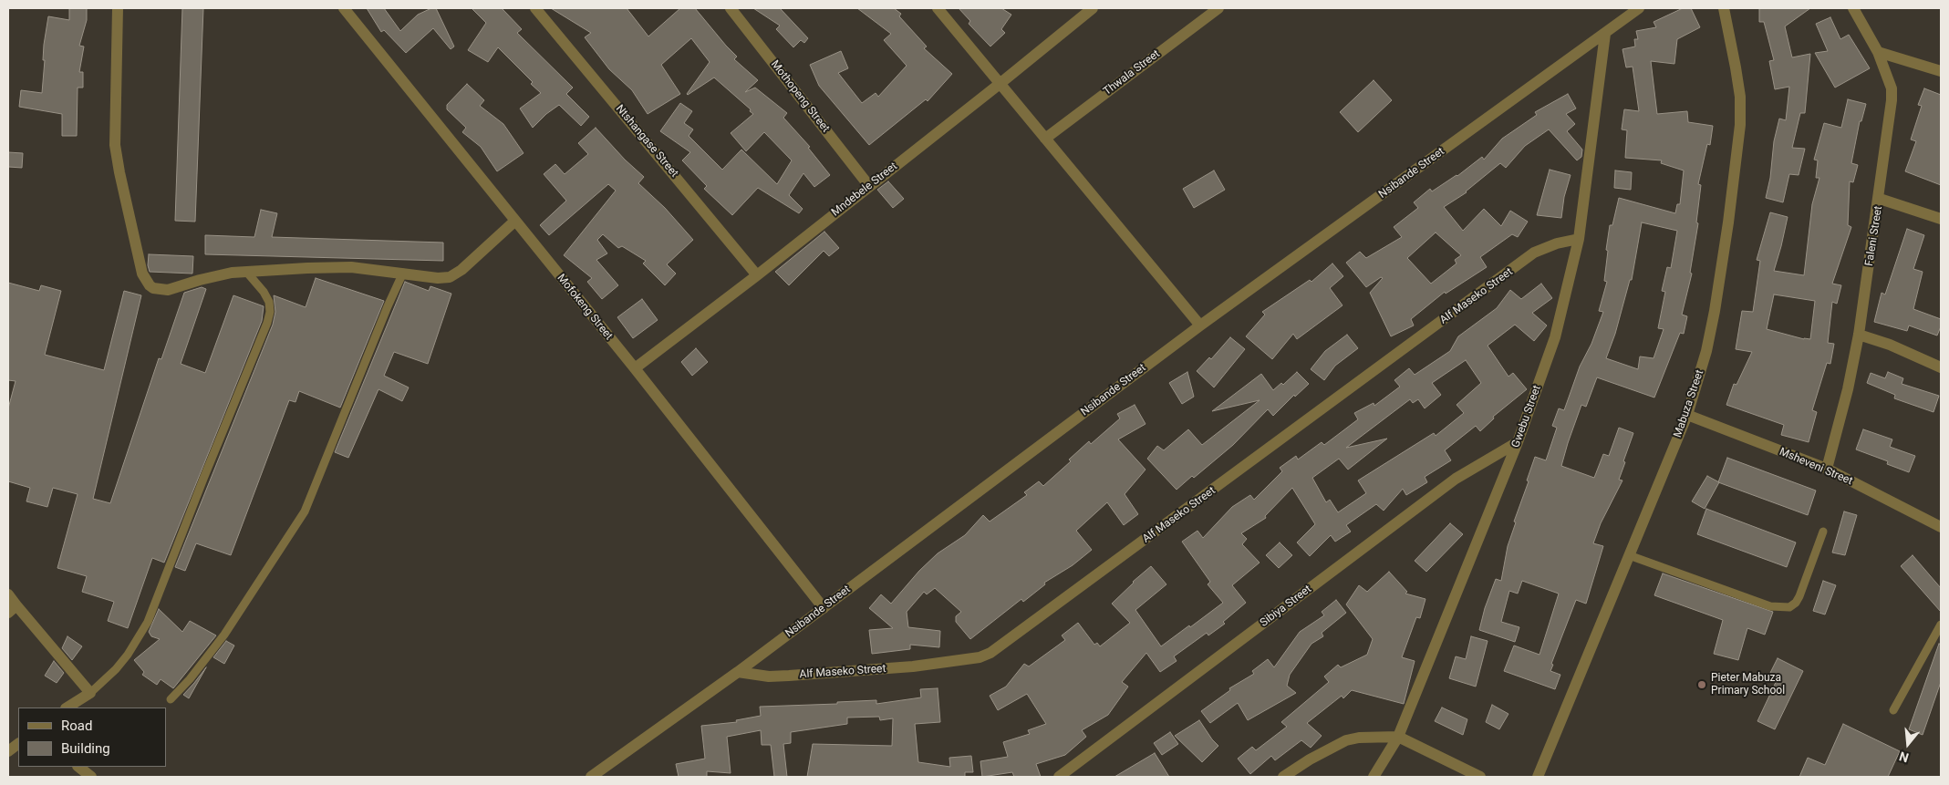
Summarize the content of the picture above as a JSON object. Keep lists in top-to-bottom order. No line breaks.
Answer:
{"streets":{"street":["Thwala Street","Mothopeng Street","Ntshangase Street","Nsibande Street","Mndebele Street","Faleni Street","Alf Maseko Street","Mofokeng Street","Mabuza Street","Gwebu Street","Msheveni Street","Sibiya Street"]},"crossings":[["Mothopeng Street","Mndebele Street"],["Ntshangase Street","Mndebele Street"],["Nsibande Street","Alf Maseko Street"],["Nsibande Street","Mofokeng Street"],["Nsibande Street","Gwebu Street"],["Mndebele Street","Mofokeng Street"],["Faleni Street","Msheveni Street"],["Alf Maseko Street","Gwebu Street"],["Mabuza Street","Msheveni Street"],["Gwebu Street","Sibiya Street"]],"places":["Pieter Mabuza Primary School"],"legend":["Road","Building"],"north":"bottom"}
